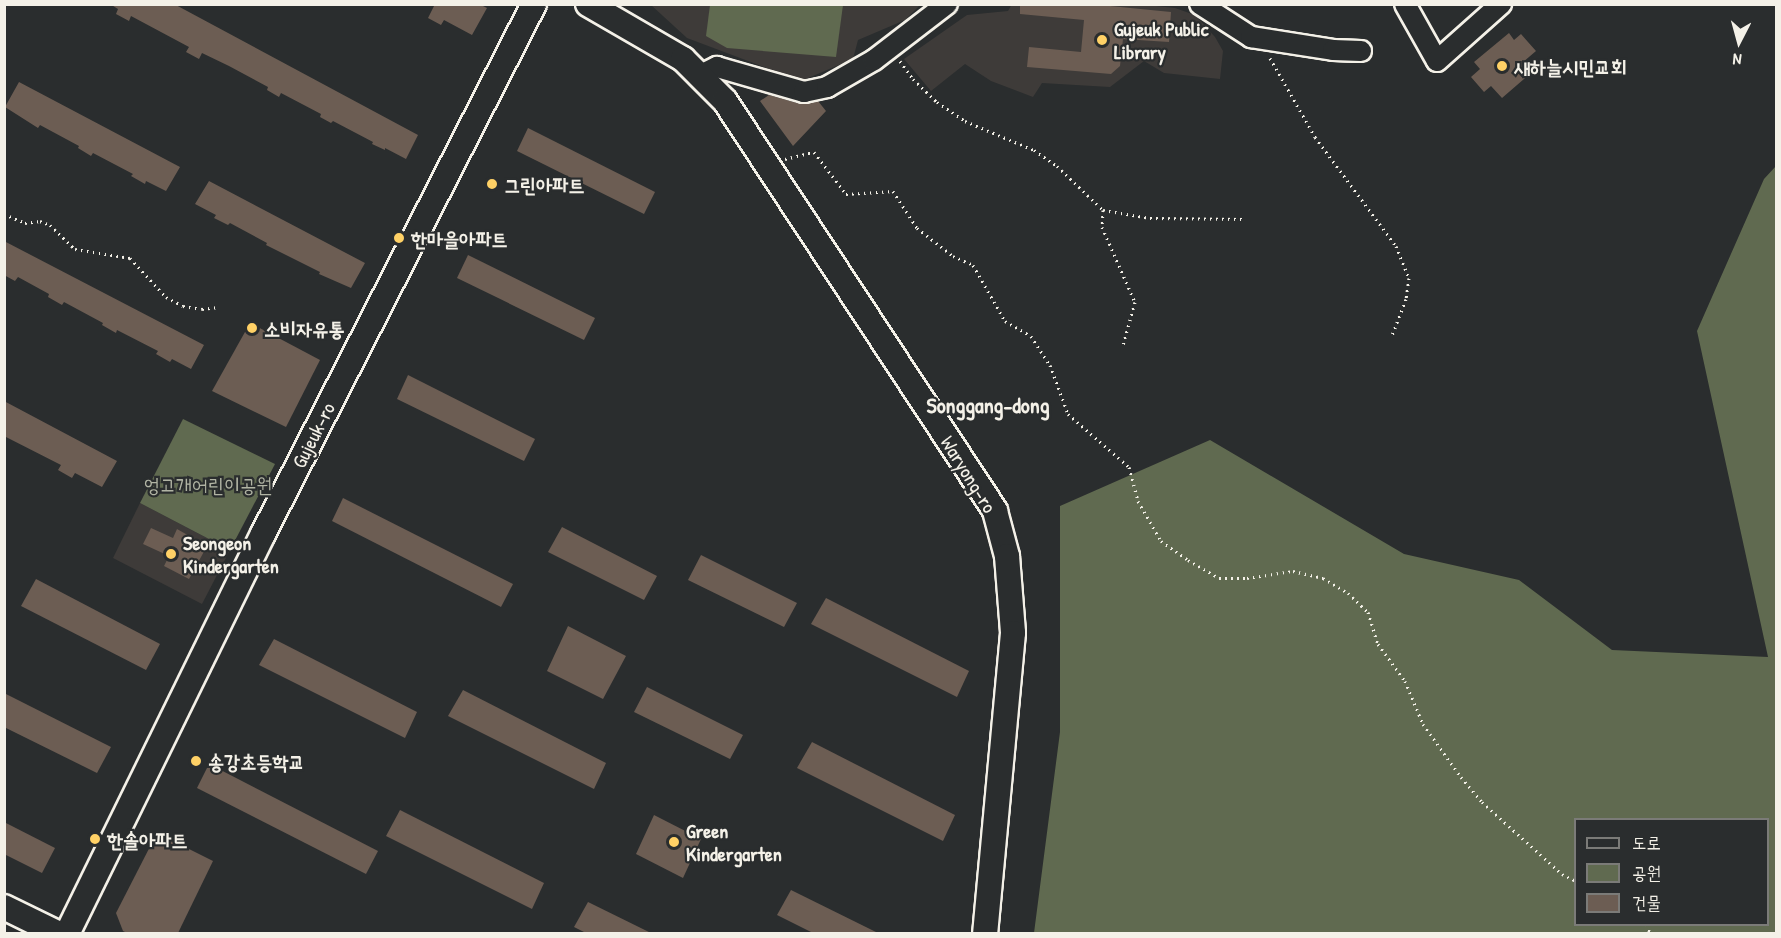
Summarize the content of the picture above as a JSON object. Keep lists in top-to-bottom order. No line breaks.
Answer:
{"streets":{"main road":["Gujeuk-ro","Waryong-ro"]},"districts":["Songgang-dong"],"parks":["엉고개어린이공원"],"places":["Gujeuk Public Library","새하늘시민교회","그린아파트","한마을아파트","소비자유통","Seongeon Kindergarten","송강초등학교","한솔아파트","Green Kindergarten"],"legend":["도로","공원","건물"],"north":"bottom"}
